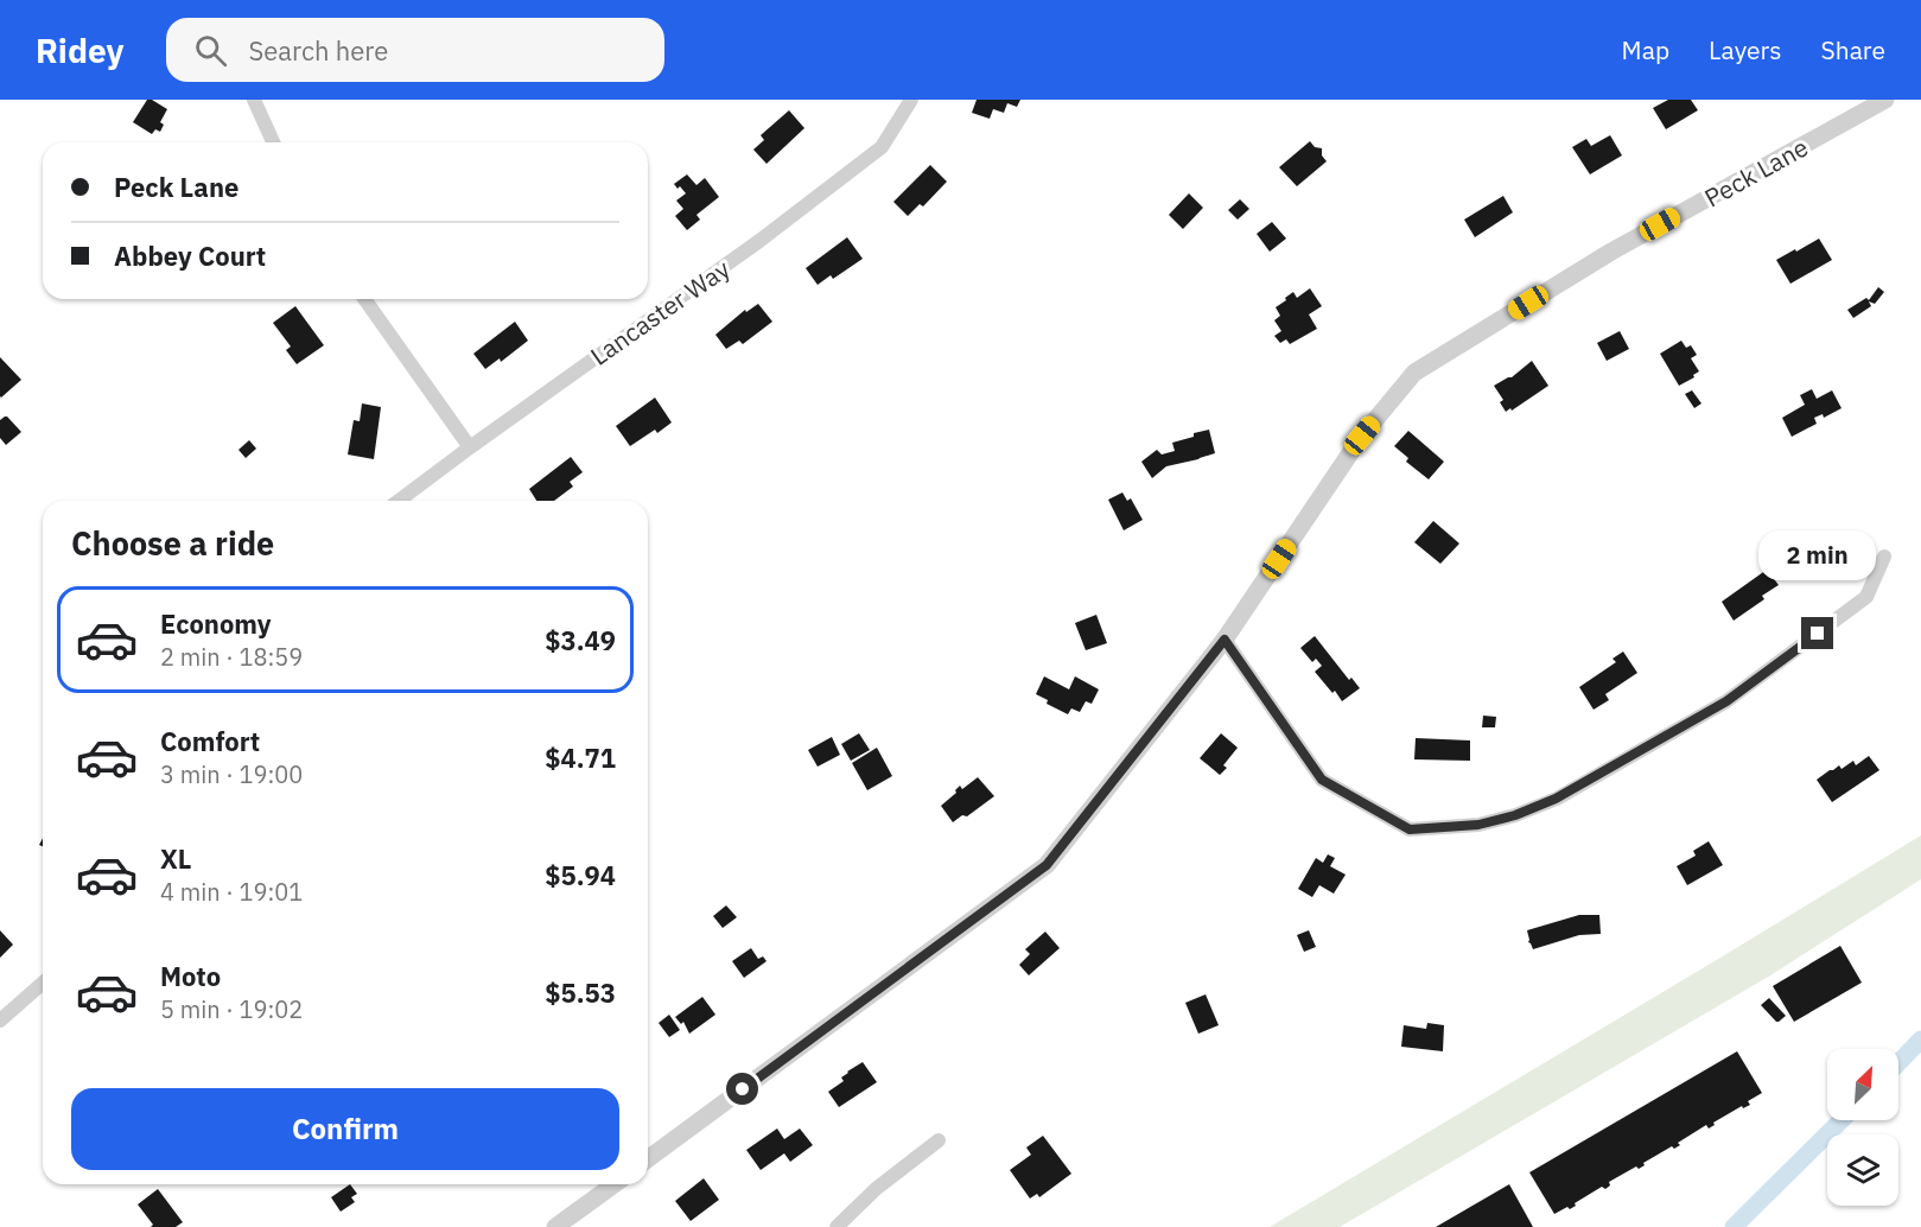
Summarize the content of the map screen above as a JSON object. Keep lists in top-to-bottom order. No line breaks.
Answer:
{"streets":{"street":["Peck Lane","Lancaster Way"]},"north":"top right","page":{"header":"Ridey","search":"Search here","nav":["Map","Layers","Share"],"banner":["Peck Lane","Abbey Court"],"heading":"Choose a ride","bubble":"2 min","list":[{"name":"Economy","note":"2 min · 18:59","value":"$3.49"},{"name":"Comfort","note":"3 min · 19:00","value":"$4.71"},{"name":"XL","note":"4 min · 19:01","value":"$5.94"},{"name":"Moto","note":"5 min · 19:02","value":"$5.53"}],"buttons":"Confirm"}}
